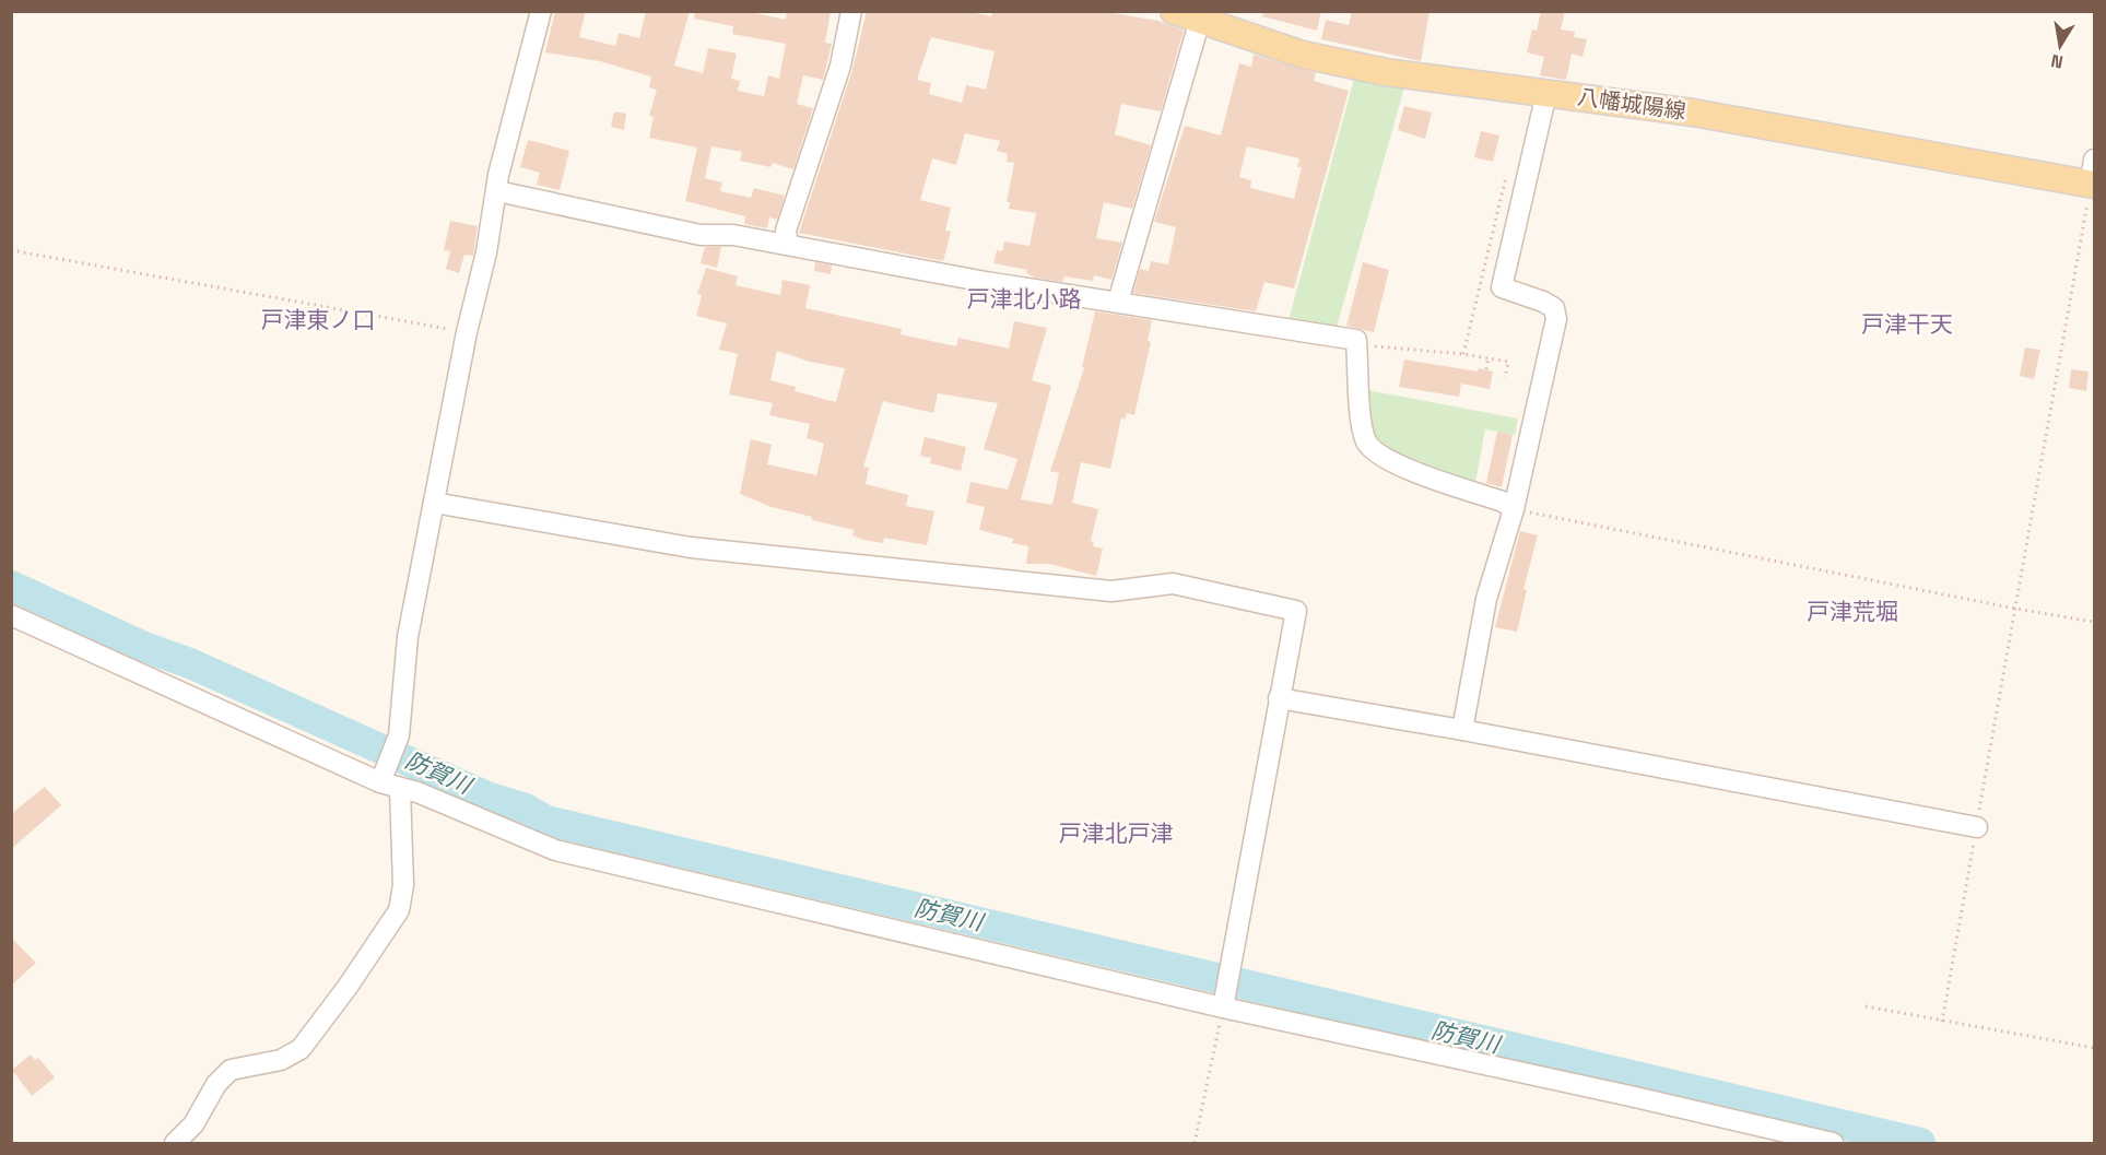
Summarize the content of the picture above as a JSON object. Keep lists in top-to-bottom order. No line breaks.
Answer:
{"streets":{"main road":["八幡城陽線"]},"districts":["戸津北小路","戸津東ノ口","戸津干天","戸津荒堀","戸津北戸津"],"water":["防賀川"],"north":"bottom"}
